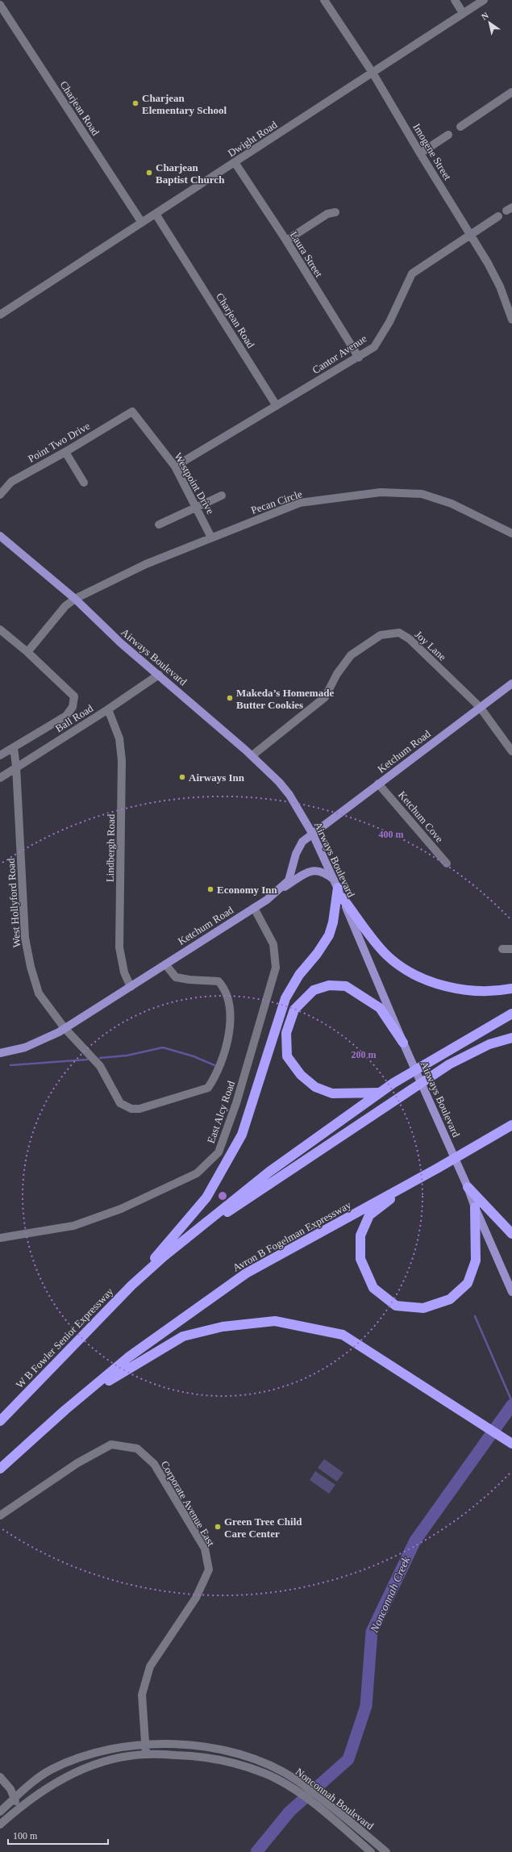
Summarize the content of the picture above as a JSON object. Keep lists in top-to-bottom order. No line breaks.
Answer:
{"streets":{"highway":["Avron B Fogelman Expressway","W B Fowler Senior Expressway"],"main road":["Airways Boulevard","Ketchum Road"],"street":["Charjean Road","Dwight Road","Imogene Street","Laura Street","Cantor Avenue","Point Two Drive","Westpoint Drive","Pecan Circle","Joy Lane","Ball Road","Ketchum Cove","Lindbergh Road","West Hollyford Road","East Alcy Road","Corporate Avenue East","Nonconnah Boulevard"]},"crossings":[["Charjean Road","Dwight Road"],["Charjean Road","Cantor Avenue"],["Dwight Road","Imogene Street"],["Dwight Road","Laura Street"],["Imogene Street","Cantor Avenue"],["Laura Street","Cantor Avenue"],["Cantor Avenue","Westpoint Drive"],["Point Two Drive","Westpoint Drive"],["Westpoint Drive","Pecan Circle"],["Pecan Circle","Airways Boulevard"],["Joy Lane","Airways Boulevard"],["Joy Lane","Ketchum Road"],["Airways Boulevard","Ball Road"],["Airways Boulevard","Ketchum Road"],["Ball Road","Lindbergh Road"],["Ball Road","West Hollyford Road"],["Ketchum Road","Ketchum Cove"],["Ketchum Road","Lindbergh Road"],["Ketchum Road","West Hollyford Road"],["Ketchum Road","East Alcy Road"],["Corporate Avenue East","Nonconnah Boulevard"]],"water":["Nonconnah Creek"],"places":["Charjean Elementary School","Charjean Baptist Church","Makeda’s Homemade Butter Cookies","Airways Inn","Economy Inn","Green Tree Child Care Center"],"scale_bar":"100 m","north":"top left","rings":["400 m","200 m"]}
